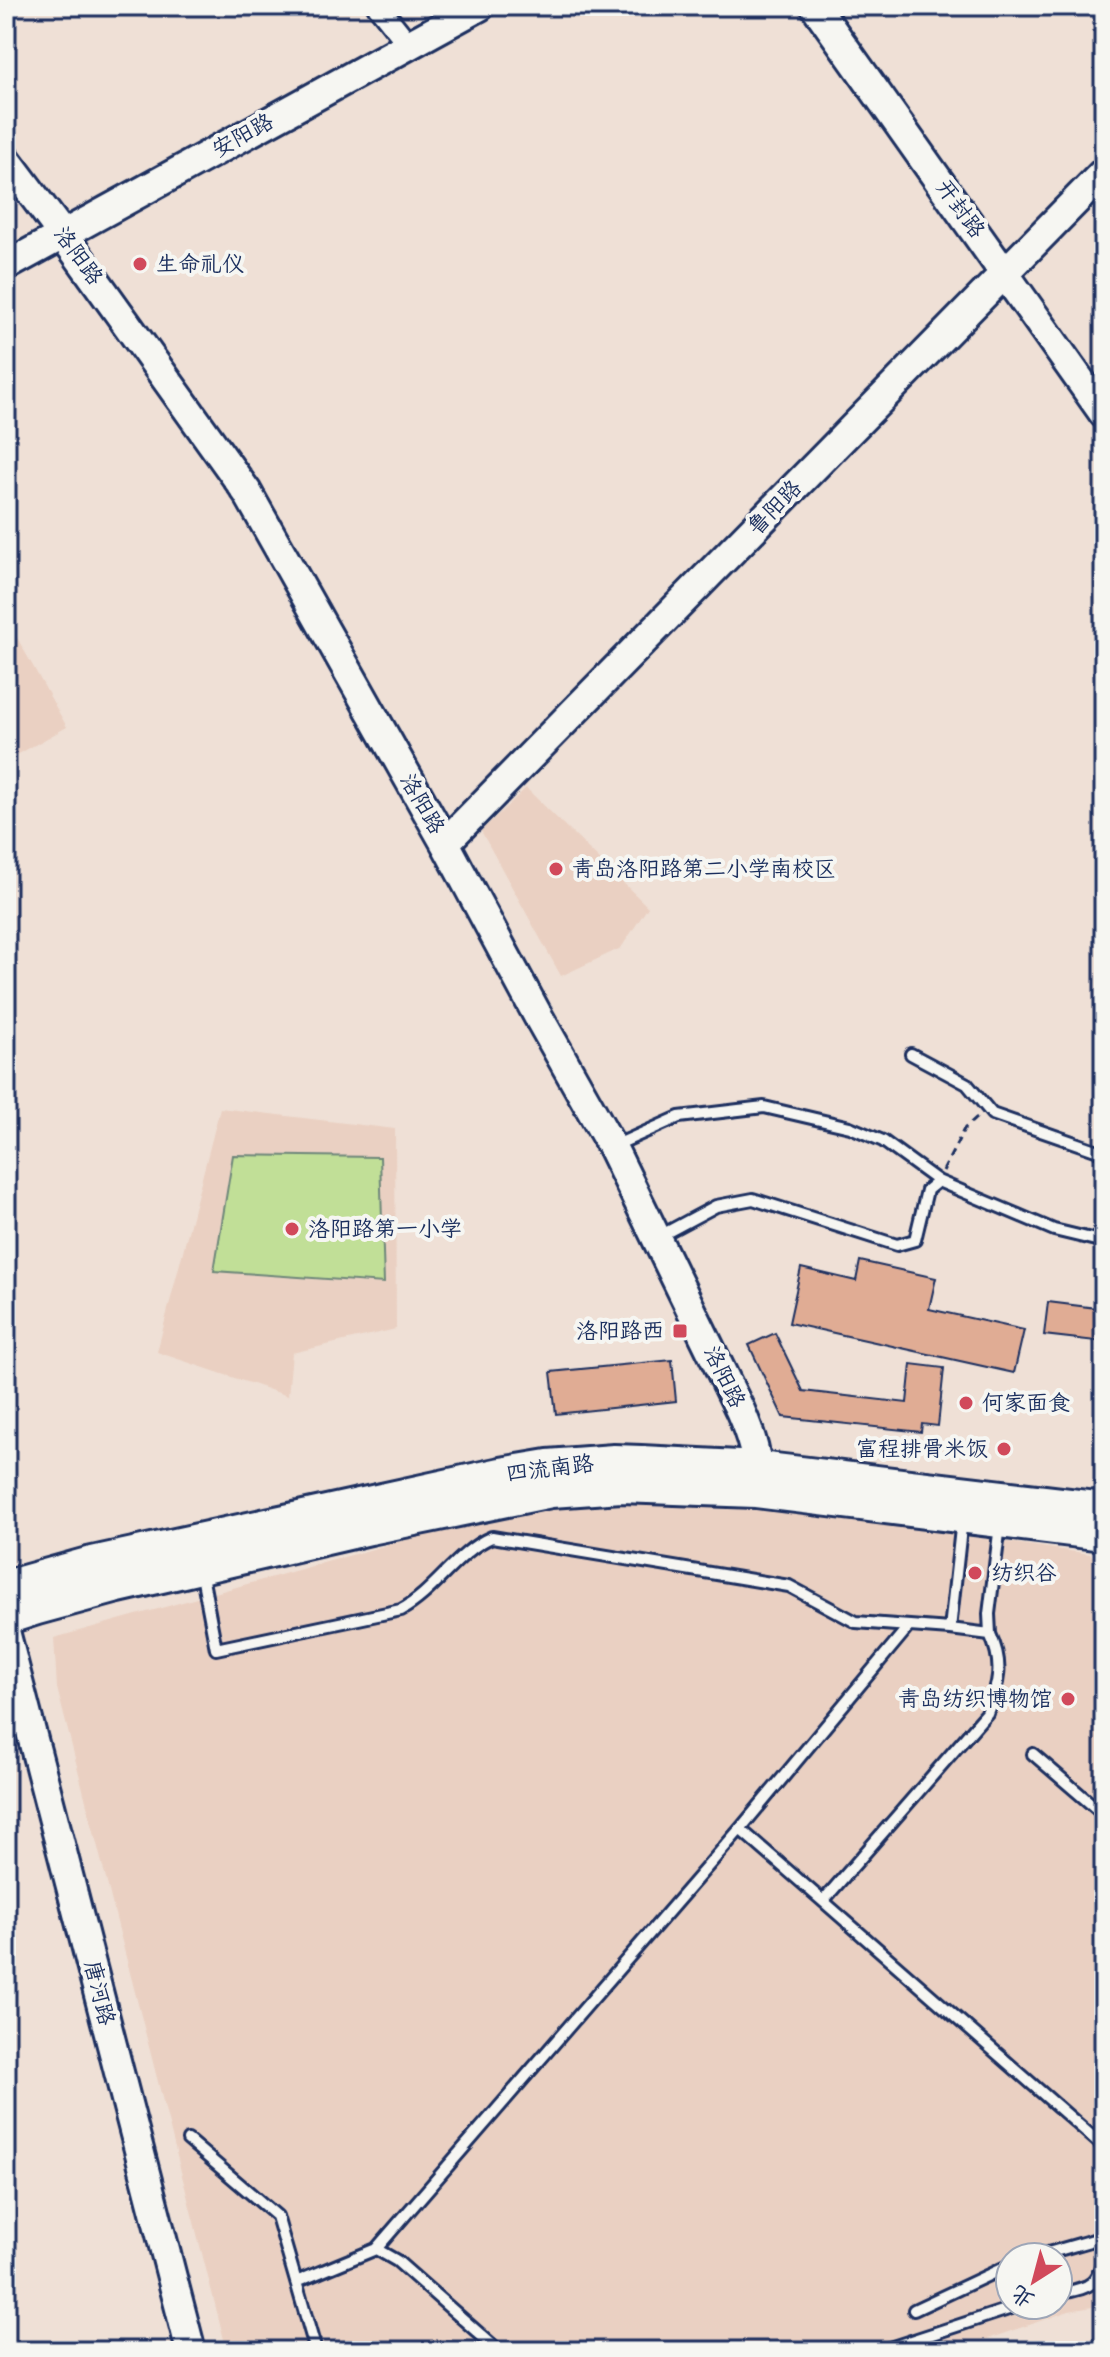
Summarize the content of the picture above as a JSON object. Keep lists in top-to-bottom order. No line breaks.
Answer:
{"streets":{"main road":["四流南路"],"street":["安阳路","开封路","洛阳路","鲁阳路","唐河路"]},"crossings":[["安阳路","洛阳路"],["开封路","鲁阳路"],["洛阳路","鲁阳路"],["洛阳路","四流南路"],["四流南路","唐河路"]],"places":{"other":["生命礼仪","青岛洛阳路第二小学南校区","洛阳路第一小学","何家面食","富程排骨米饭","纺织谷","青岛纺织博物馆"],"transit":["洛阳路西"]},"north":"bottom left"}
